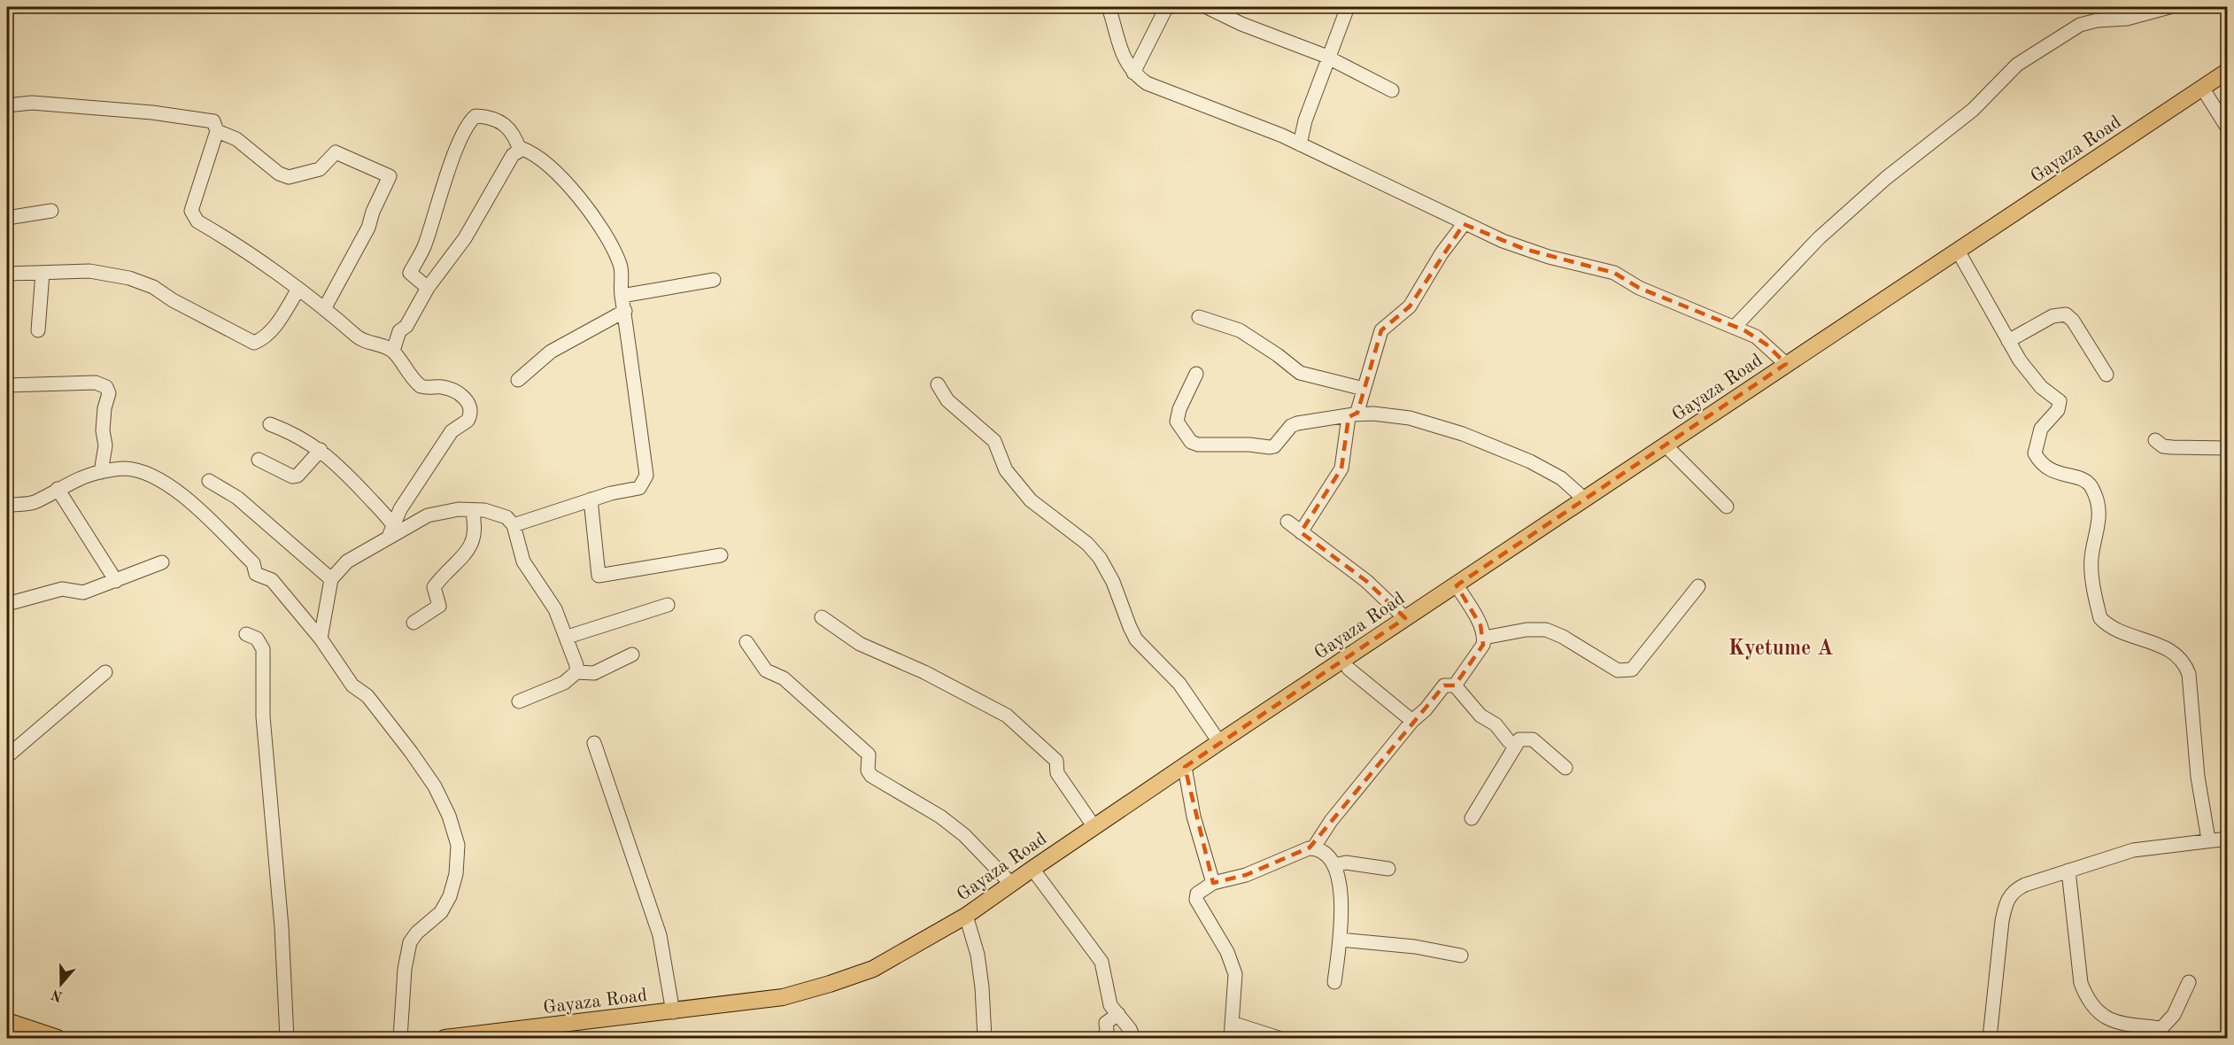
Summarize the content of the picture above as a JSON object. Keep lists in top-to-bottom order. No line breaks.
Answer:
{"streets":{"main road":["Gayaza Road"]},"districts":["Kyetume A"],"north":"bottom"}
